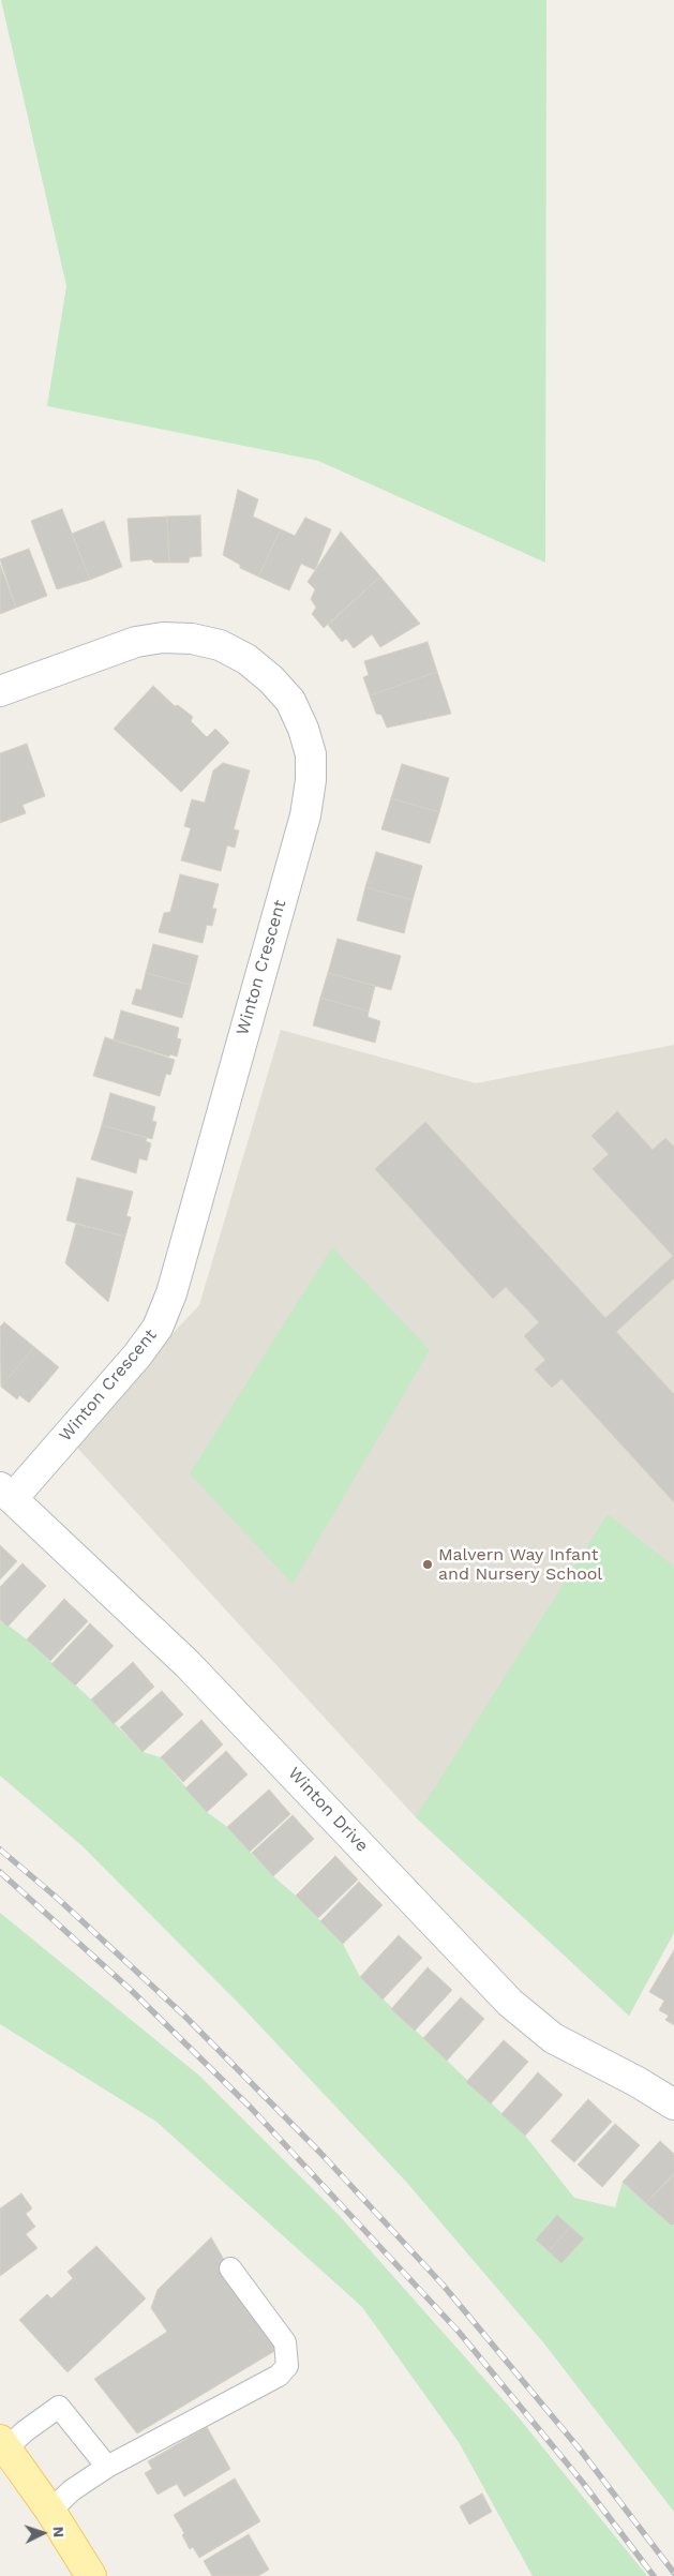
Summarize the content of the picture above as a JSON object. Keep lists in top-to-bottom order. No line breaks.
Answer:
{"streets":{"street":["Winton Crescent","Winton Drive"]},"crossings":[["Winton Crescent","Winton Drive"]],"places":["Malvern Way Infant and Nursery School"],"north":"right"}
